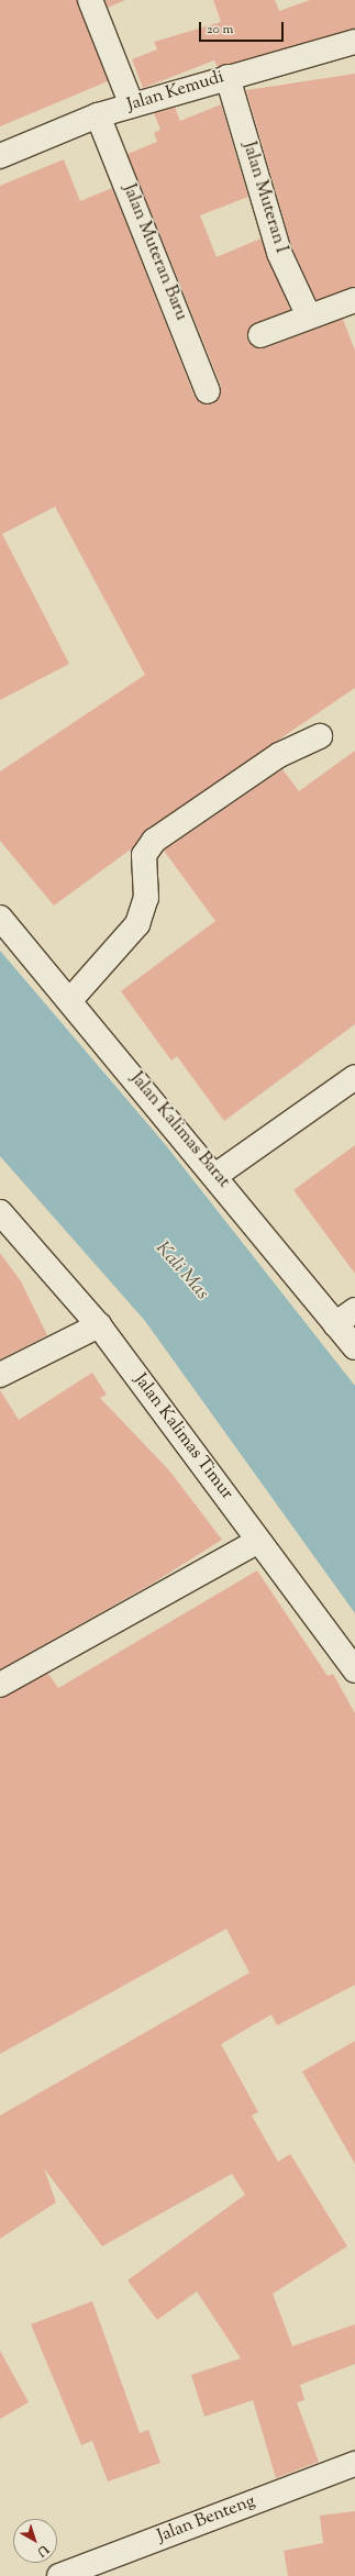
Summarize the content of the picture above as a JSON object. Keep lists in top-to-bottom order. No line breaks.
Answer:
{"streets":{"street":["Jalan Kemudi","Jalan Muteran I","Jalan Muteran Baru","Jalan Kalimas Barat","Jalan Kalimas Timur","Jalan Benteng"]},"crossings":[["Jalan Kemudi","Jalan Muteran I"],["Jalan Kemudi","Jalan Muteran Baru"]],"water":["Kali Mas"],"scale_bar":"20 m","north":"bottom right"}
